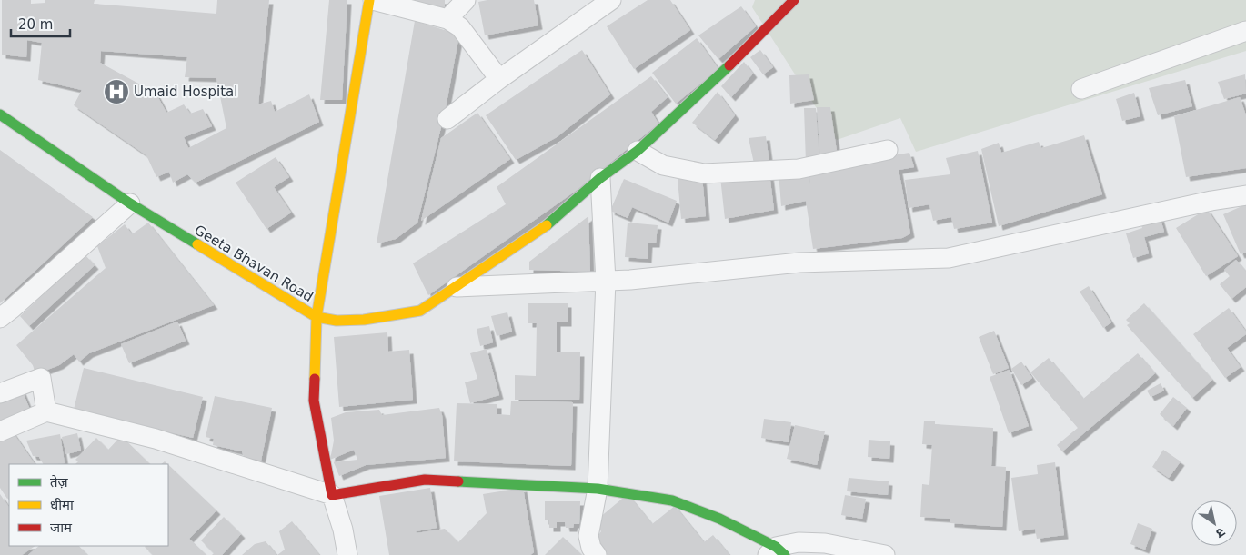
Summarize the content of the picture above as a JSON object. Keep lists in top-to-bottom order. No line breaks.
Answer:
{"streets":{"street":["Geeta Bhavan Road"]},"places":{"hospital":["Umaid Hospital"]},"legend":["तेज़","धीमा","जाम"],"scale_bar":"20 m","north":"bottom right"}
